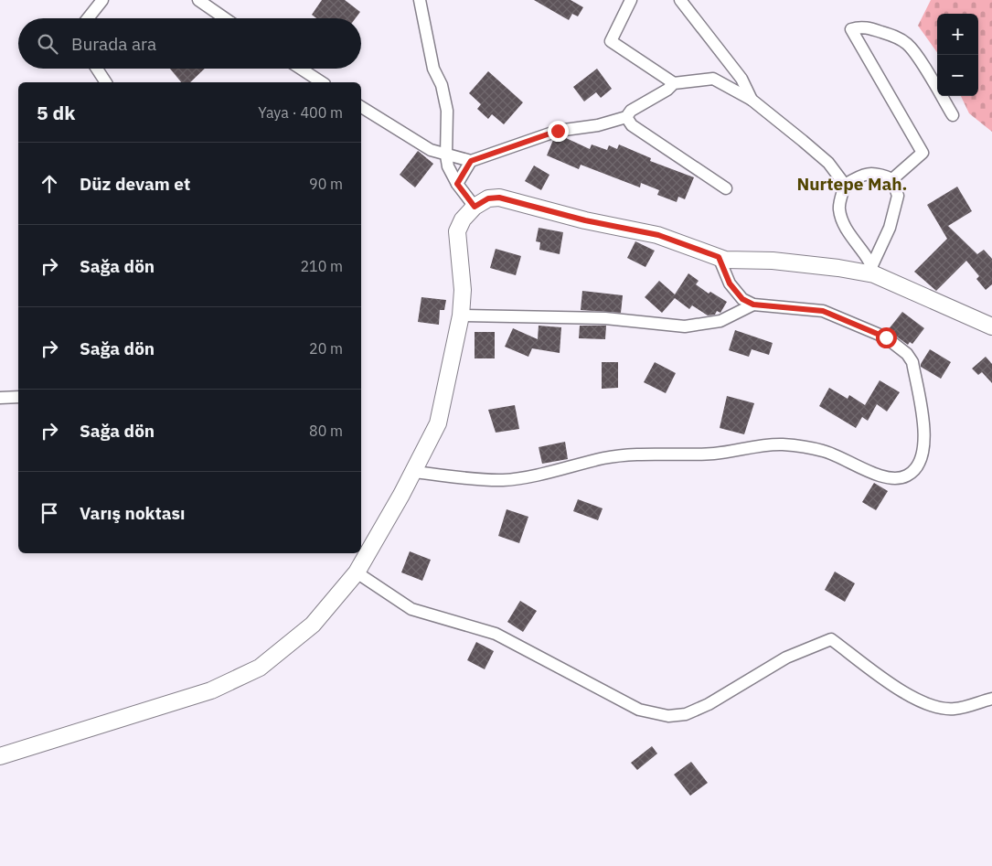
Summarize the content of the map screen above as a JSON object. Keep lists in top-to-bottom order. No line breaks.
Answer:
{"districts":["Nurtepe Mah."],"page":{"map_buttons":["+","−"],"search":"Burada ara","heading":["5 dk","Yaya · 400 m"],"list":[["Düz devam et","90 m"],["Sağa dön","210 m"],["Sağa dön","20 m"],["Sağa dön","80 m"],"Varış noktası"]}}
